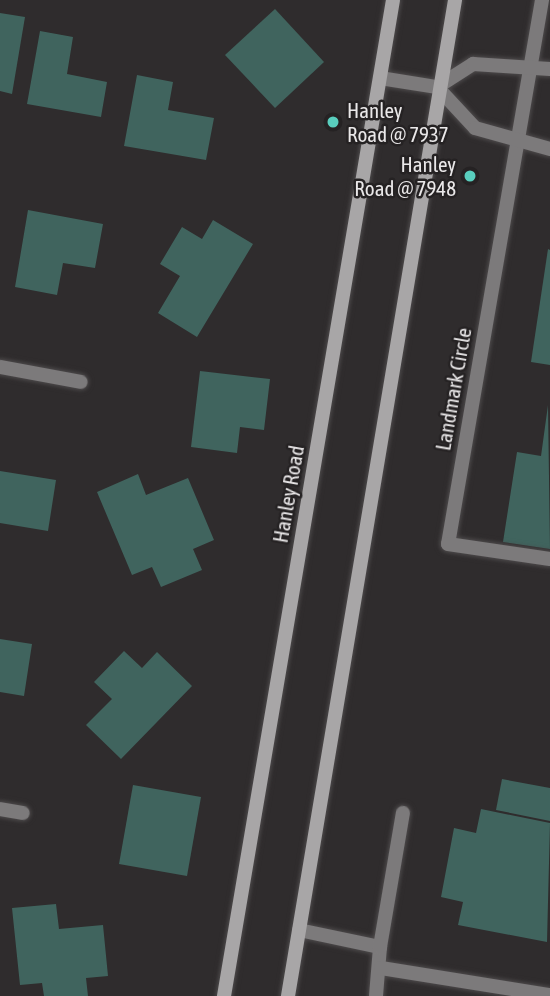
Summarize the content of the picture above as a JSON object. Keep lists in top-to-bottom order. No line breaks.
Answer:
{"streets":{"main road":["Hanley Road"],"street":["Landmark Circle"]},"places":["Hanley Road @ 7937","Hanley Road @ 7948"]}
